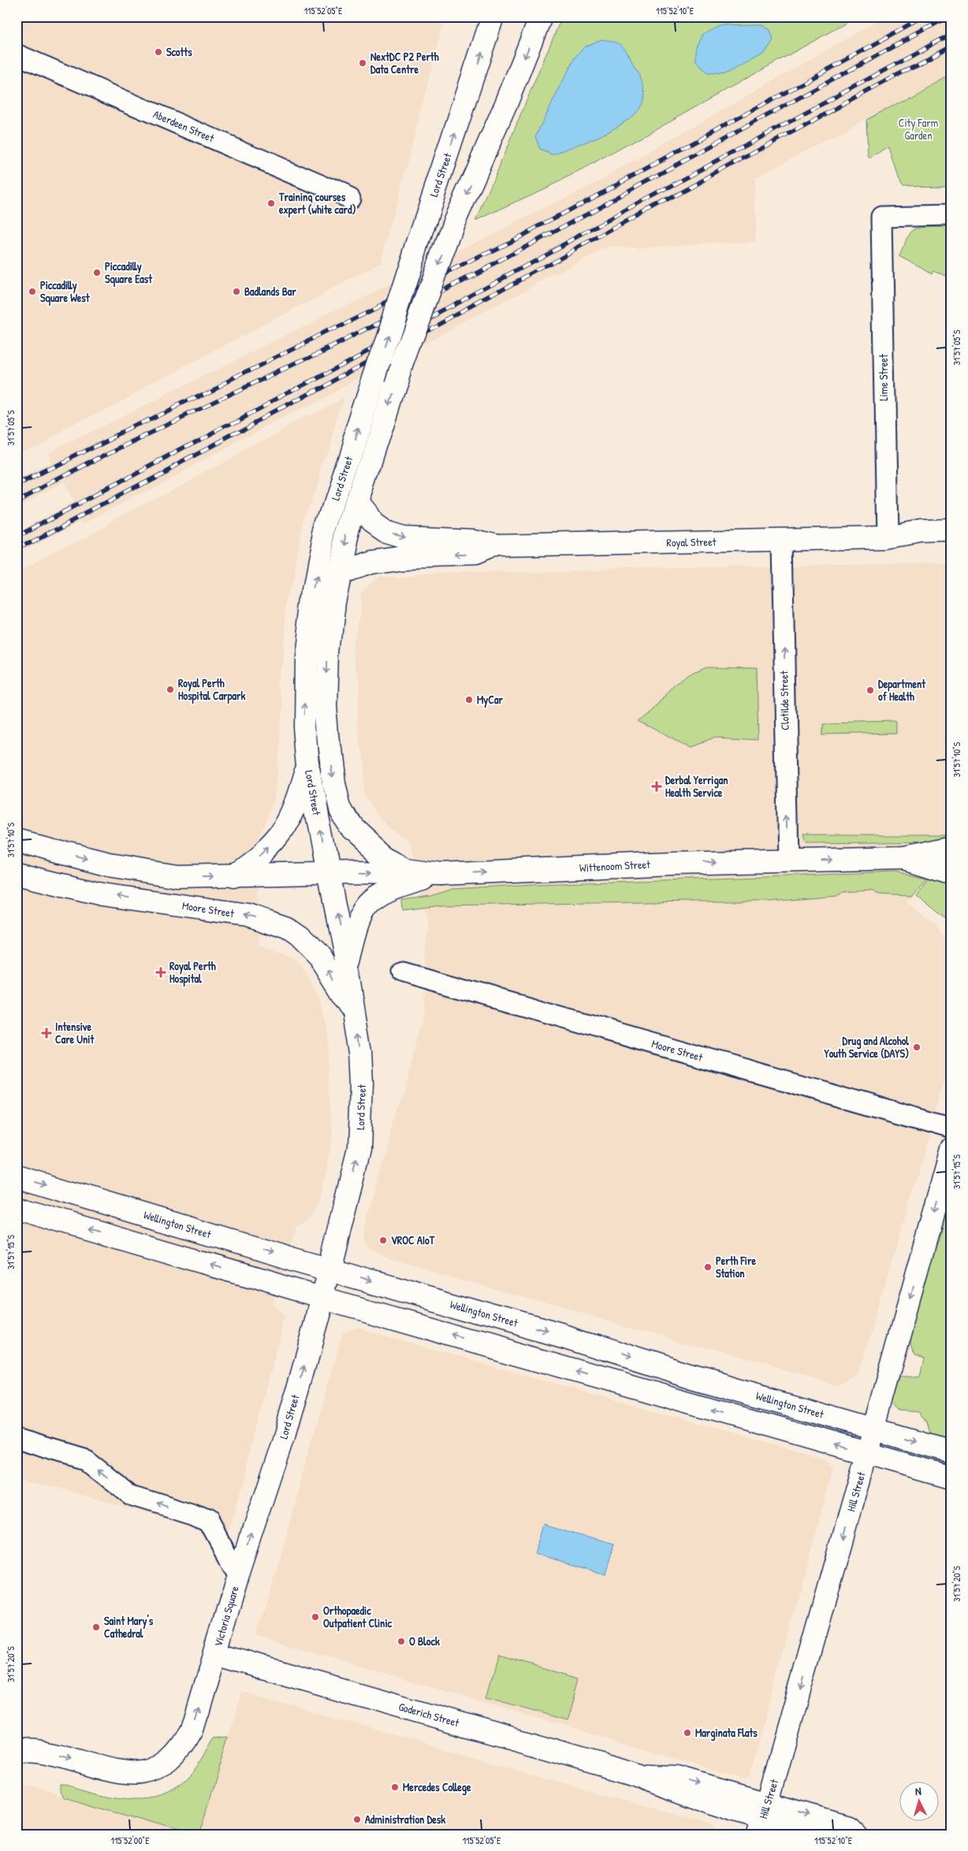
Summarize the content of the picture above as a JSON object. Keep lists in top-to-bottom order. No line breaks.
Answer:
{"streets":{"main road":["Lord Street","Royal Street","Wittenoom Street","Moore Street","Wellington Street","Hill Street","Victoria Square","Goderich Street"],"street":["Aberdeen Street","Lime Street","Clotilde Street"]},"crossings":[["Lord Street","Royal Street"],["Lord Street","Wittenoom Street"],["Lord Street","Moore Street"],["Lord Street","Wellington Street"],["Lord Street","Victoria Square"],["Lime Street","Royal Street"],["Royal Street","Clotilde Street"],["Clotilde Street","Wittenoom Street"],["Wellington Street","Hill Street"],["Hill Street","Goderich Street"],["Victoria Square","Goderich Street"]],"one_way":["Clotilde Street","Wittenoom Street","Hill Street"],"parks":["City Farm Garden"],"places":{"other":["Scotts","NextDC P2 Perth Data Centre","Training courses expert (white card)","Piccadilly Square East","Piccadilly Square West","Badlands Bar","Royal Perth Hospital Carpark","Department of Health","MyCar","Drug and Alcohol Youth Service (DAYS)","VROC AIoT","Perth Fire Station","Orthopaedic Outpatient Clinic","Saint Mary's Cathedral","O Block","Marginata Flats","Mercedes College","Administration Desk"],"health":["Derbal Yerrigan Health Service","Royal Perth Hospital","Intensive Care Unit"]},"north":"top","coordinates":["115°52'05\"E","115°52'10\"E","31°57'05\"S","31°57'10\"S","31°57'15\"S","31°57'20\"S","115°52'00\"E"]}
